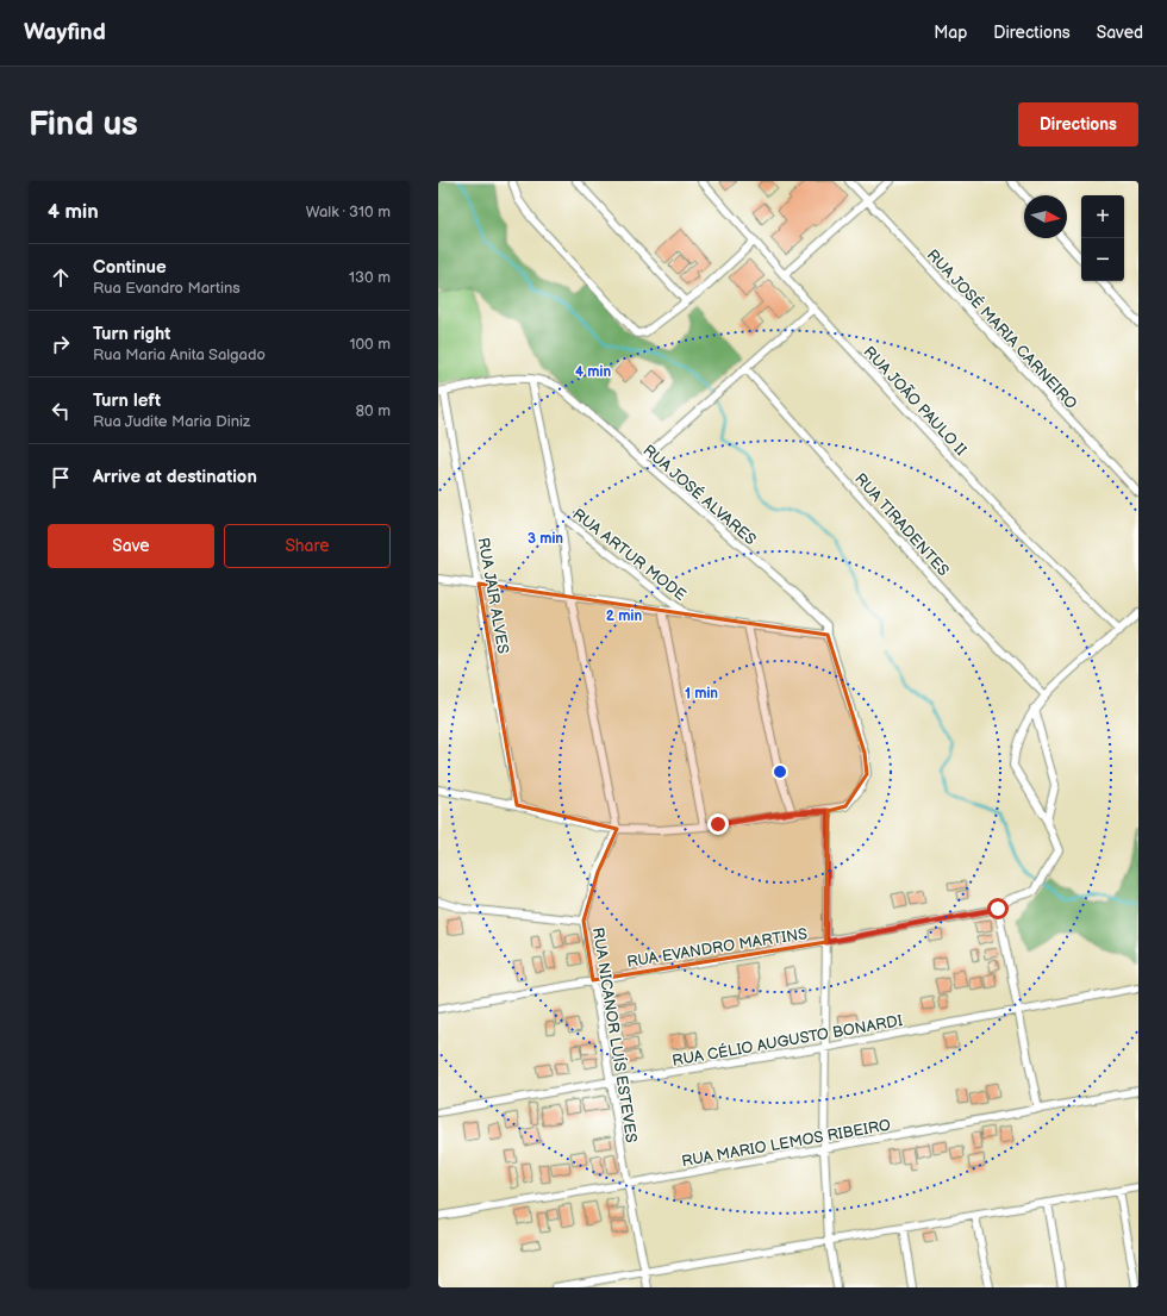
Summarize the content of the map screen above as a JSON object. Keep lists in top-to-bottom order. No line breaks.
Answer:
{"streets":{"street":["RUA JOSÉ MARIA CARNEIRO","RUA JOÃO PAULO II","RUA JOSÉ ALVARES","RUA TIRADENTES","RUA ARTUR MODE","RUA JAIR ALVES","RUA EVANDRO MARTINS","RUA NICANOR LUÍS ESTEVES","RUA CÉLIO AUGUSTO BONARDI","RUA MARIO LEMOS RIBEIRO"]},"crossings":[["RUA EVANDRO MARTINS","RUA NICANOR LUÍS ESTEVES"],["RUA NICANOR LUÍS ESTEVES","RUA CÉLIO AUGUSTO BONARDI"],["RUA NICANOR LUÍS ESTEVES","RUA MARIO LEMOS RIBEIRO"]],"north":"right","page":{"header":"Wayfind","nav":["Map","Directions","Saved"],"buttons":["Directions",["Save","Share"]],"title":"Find us","heading":["4 min","Walk · 310 m"],"map_buttons":["+","−"],"list":[["Continue","Rua Evandro Martins","130 m"],["Turn right","Rua Maria Anita Salgado","100 m"],["Turn left","Rua Judite Maria Diniz","80 m"],"Arrive at destination"]},"rings":["4 min","3 min","2 min","1 min"]}
